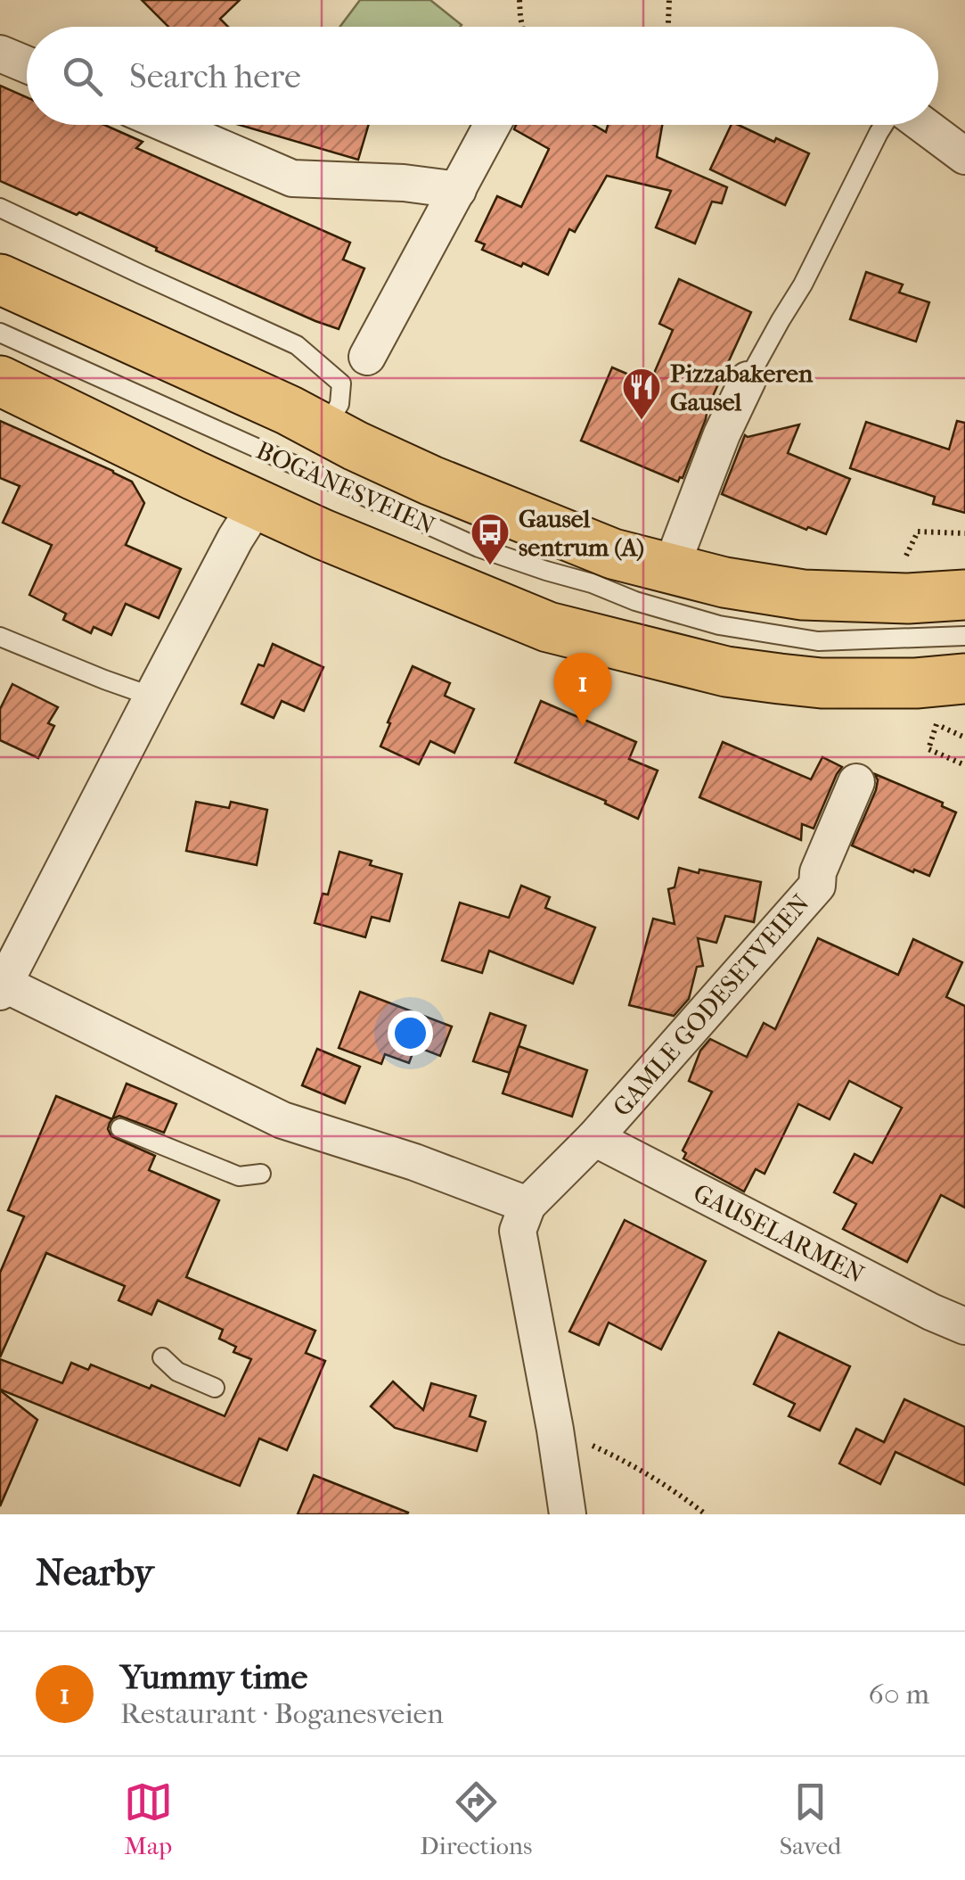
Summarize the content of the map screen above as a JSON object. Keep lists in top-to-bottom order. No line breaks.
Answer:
{"streets":{"main road":["BOGANESVEIEN"],"street":["GAMLE GODESETVEIEN","GAUSELARMEN"]},"crossings":[["GAMLE GODESETVEIEN","GAUSELARMEN"]],"places":{"restaurant":["Pizzabakeren Gausel"],"bus stop":["Gausel sentrum (A)"]},"page":{"search":"Search here","pins":"1","heading":"Nearby","list":[{"mark":"1","name":"Yummy time","note":"Restaurant · Boganesveien","value":"60 m"}],"nav":["Map","Directions","Saved"]}}
